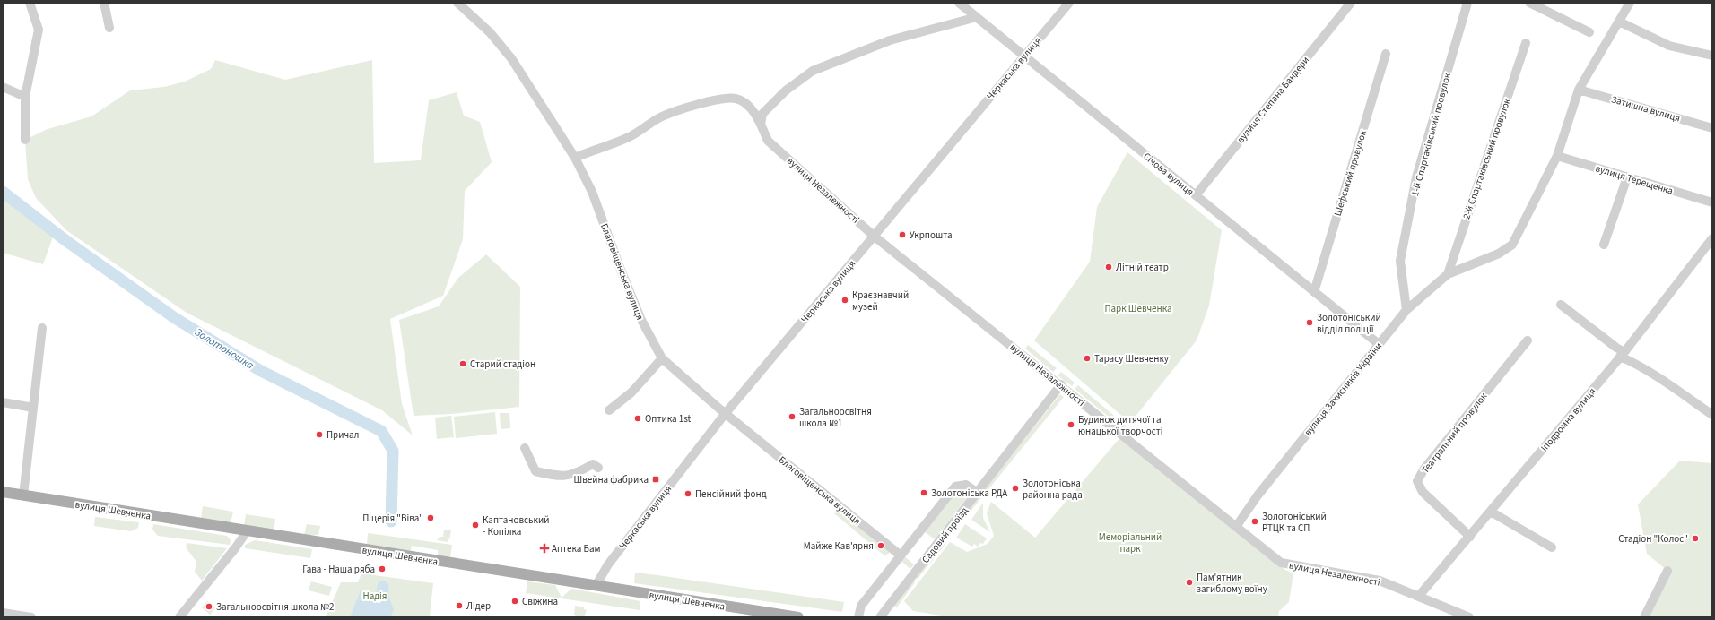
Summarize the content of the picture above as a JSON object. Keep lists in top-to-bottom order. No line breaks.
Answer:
{"streets":{"main road":["вулиця Шевченка"],"street":["Черкаська вулиця","вулиця Степана Бандери","Затишна вулиця","1-й Спартаківський провулок","2-й Спартаківський провулок","Шефський провулок","Січова вулиця","вулиця Терещенка","вулиця Незалежності","Благовіщенська вулиця","вулиця Захисників України","Іподромна вулиця","Театральний провулок","Садовий проїзд"]},"crossings":[["Черкаська вулиця","Січова вулиця"],["Черкаська вулиця","вулиця Незалежності"],["Черкаська вулиця","Благовіщенська вулиця"],["Черкаська вулиця","вулиця Шевченка"],["вулиця Степана Бандери","Січова вулиця"],["Затишна вулиця","вулиця Захисників України"],["1-й Спартаківський провулок","вулиця Захисників України"],["2-й Спартаківський провулок","вулиця Захисників України"],["Шефський провулок","Січова вулиця"],["Січова вулиця","вулиця Захисників України"],["вулиця Терещенка","вулиця Захисників України"],["вулиця Незалежності","Благовіщенська вулиця"],["вулиця Незалежності","вулиця Захисників України"],["вулиця Незалежності","Іподромна вулиця"],["вулиця Незалежності","Садовий проїзд"],["Іподромна вулиця","Театральний провулок"]],"water":["Золотоношка"],"parks":["Парк Шевченка","Меморіальний парк","Надія"],"places":{"other":["Укрпошта","Літній театр","Краєзнавчий музей","Золотоніський відділ поліції","Тарасу Шевченку","Старий стадіон","Загальноосвітня школа №1","Оптика 1st","Будинок дитячої та юнацької творчості","Причал","Золотоніська районна рада","Золотоніська РДА","Пенсійний фонд","Піцерія \"Віва\"","Золотоніський РТЦК та СП","Каптановський - Копілка","Стадіон \"Колос\"","Майже Кав'ярня","Гава - Наша ряба","Пам'ятник загиблому воїну","Свіжина","Лідер","Загальноосвітня школа №2"],"transit":["Швейна фабрика"],"health":["Аптека Бам"]}}
